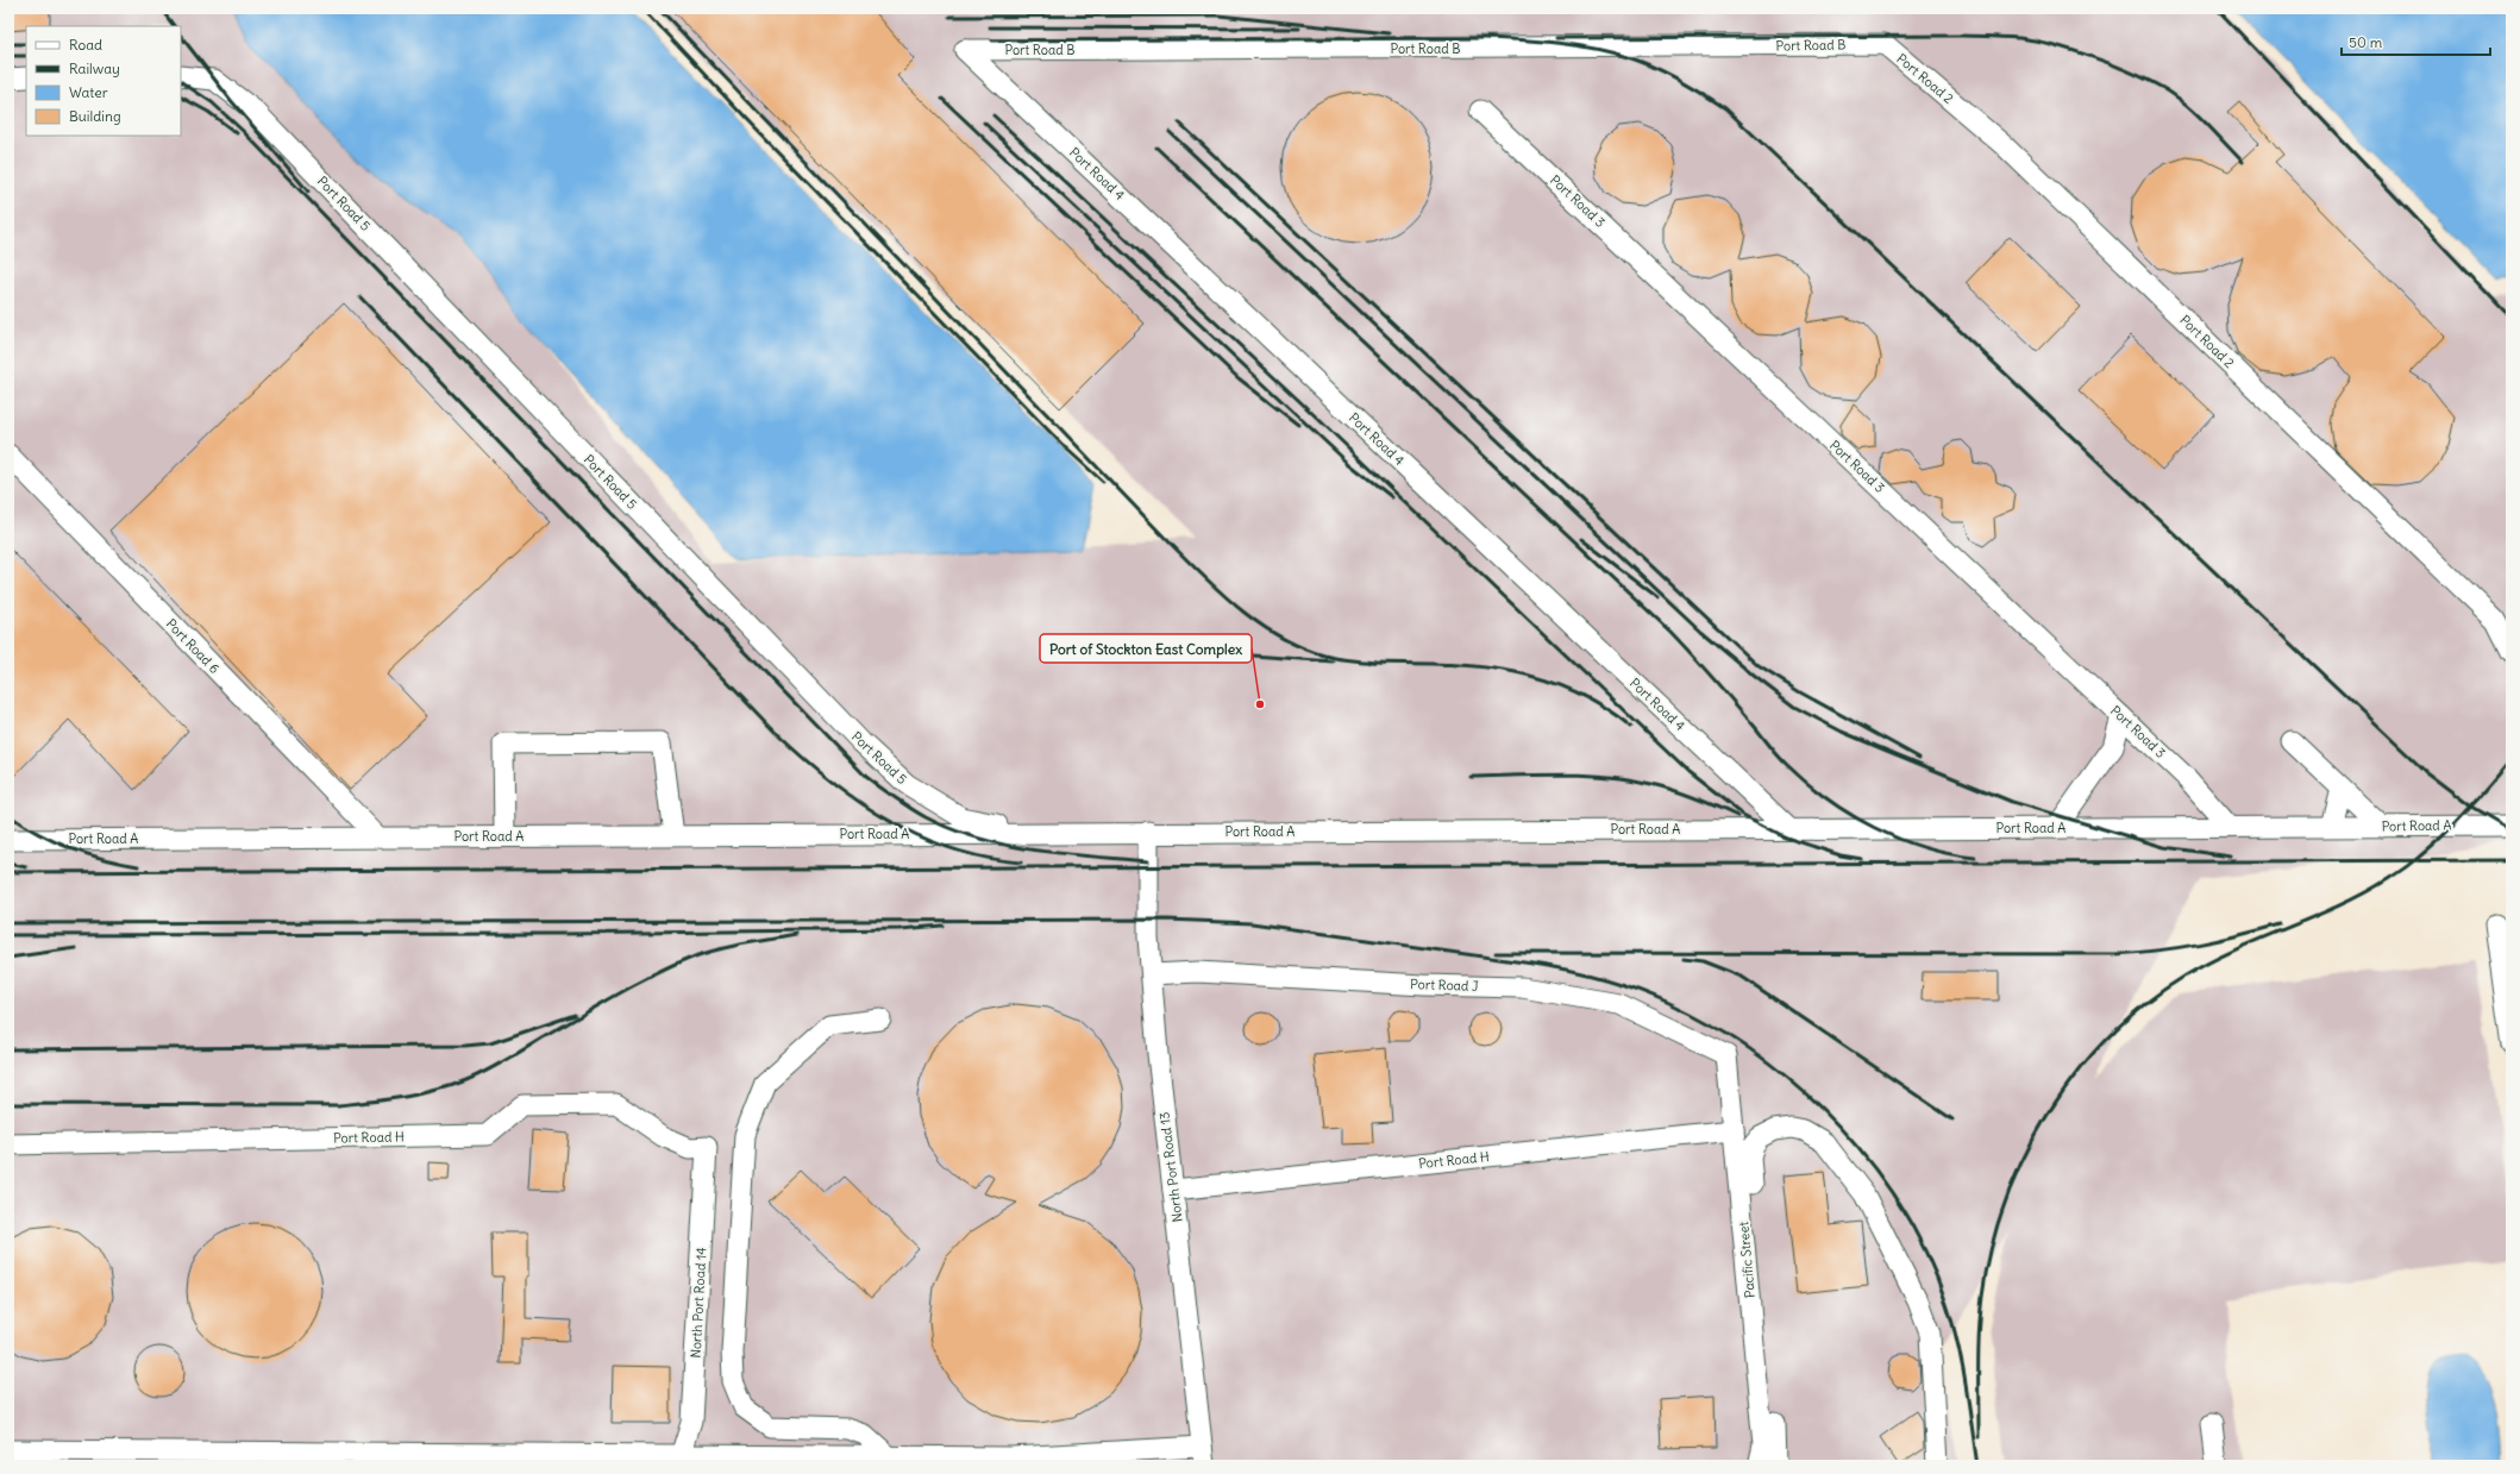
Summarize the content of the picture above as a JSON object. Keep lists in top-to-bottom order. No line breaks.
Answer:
{"streets":{"street":["Port Road B","Port Road 2","Port Road 4","Port Road 3","Port Road 5","Port Road 6","Port Road A","Port Road J","Port Road H","North Port Road 13","Pacific Street","North Port Road 14"]},"crossings":[["Port Road B","Port Road 2"],["Port Road B","Port Road 4"],["Port Road 4","Port Road A"],["Port Road 3","Port Road A"],["Port Road 5","Port Road A"],["Port Road 6","Port Road A"],["Port Road A","North Port Road 13"],["Port Road J","North Port Road 13"],["Port Road J","Pacific Street"],["Port Road H","North Port Road 13"],["Port Road H","Pacific Street"],["Port Road H","North Port Road 14"]],"places":["Port of Stockton East Complex"],"legend":["Road","Railway","Water","Building"],"scale_bar":"50 m"}
